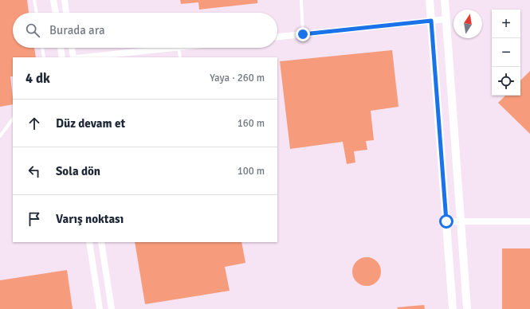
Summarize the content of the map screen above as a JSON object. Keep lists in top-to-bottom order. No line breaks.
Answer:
{"north":"top","page":{"map_buttons":["+","−"],"search":"Burada ara","heading":["4 dk","Yaya · 260 m"],"list":[["Düz devam et","160 m"],["Sola dön","100 m"],"Varış noktası"]}}
